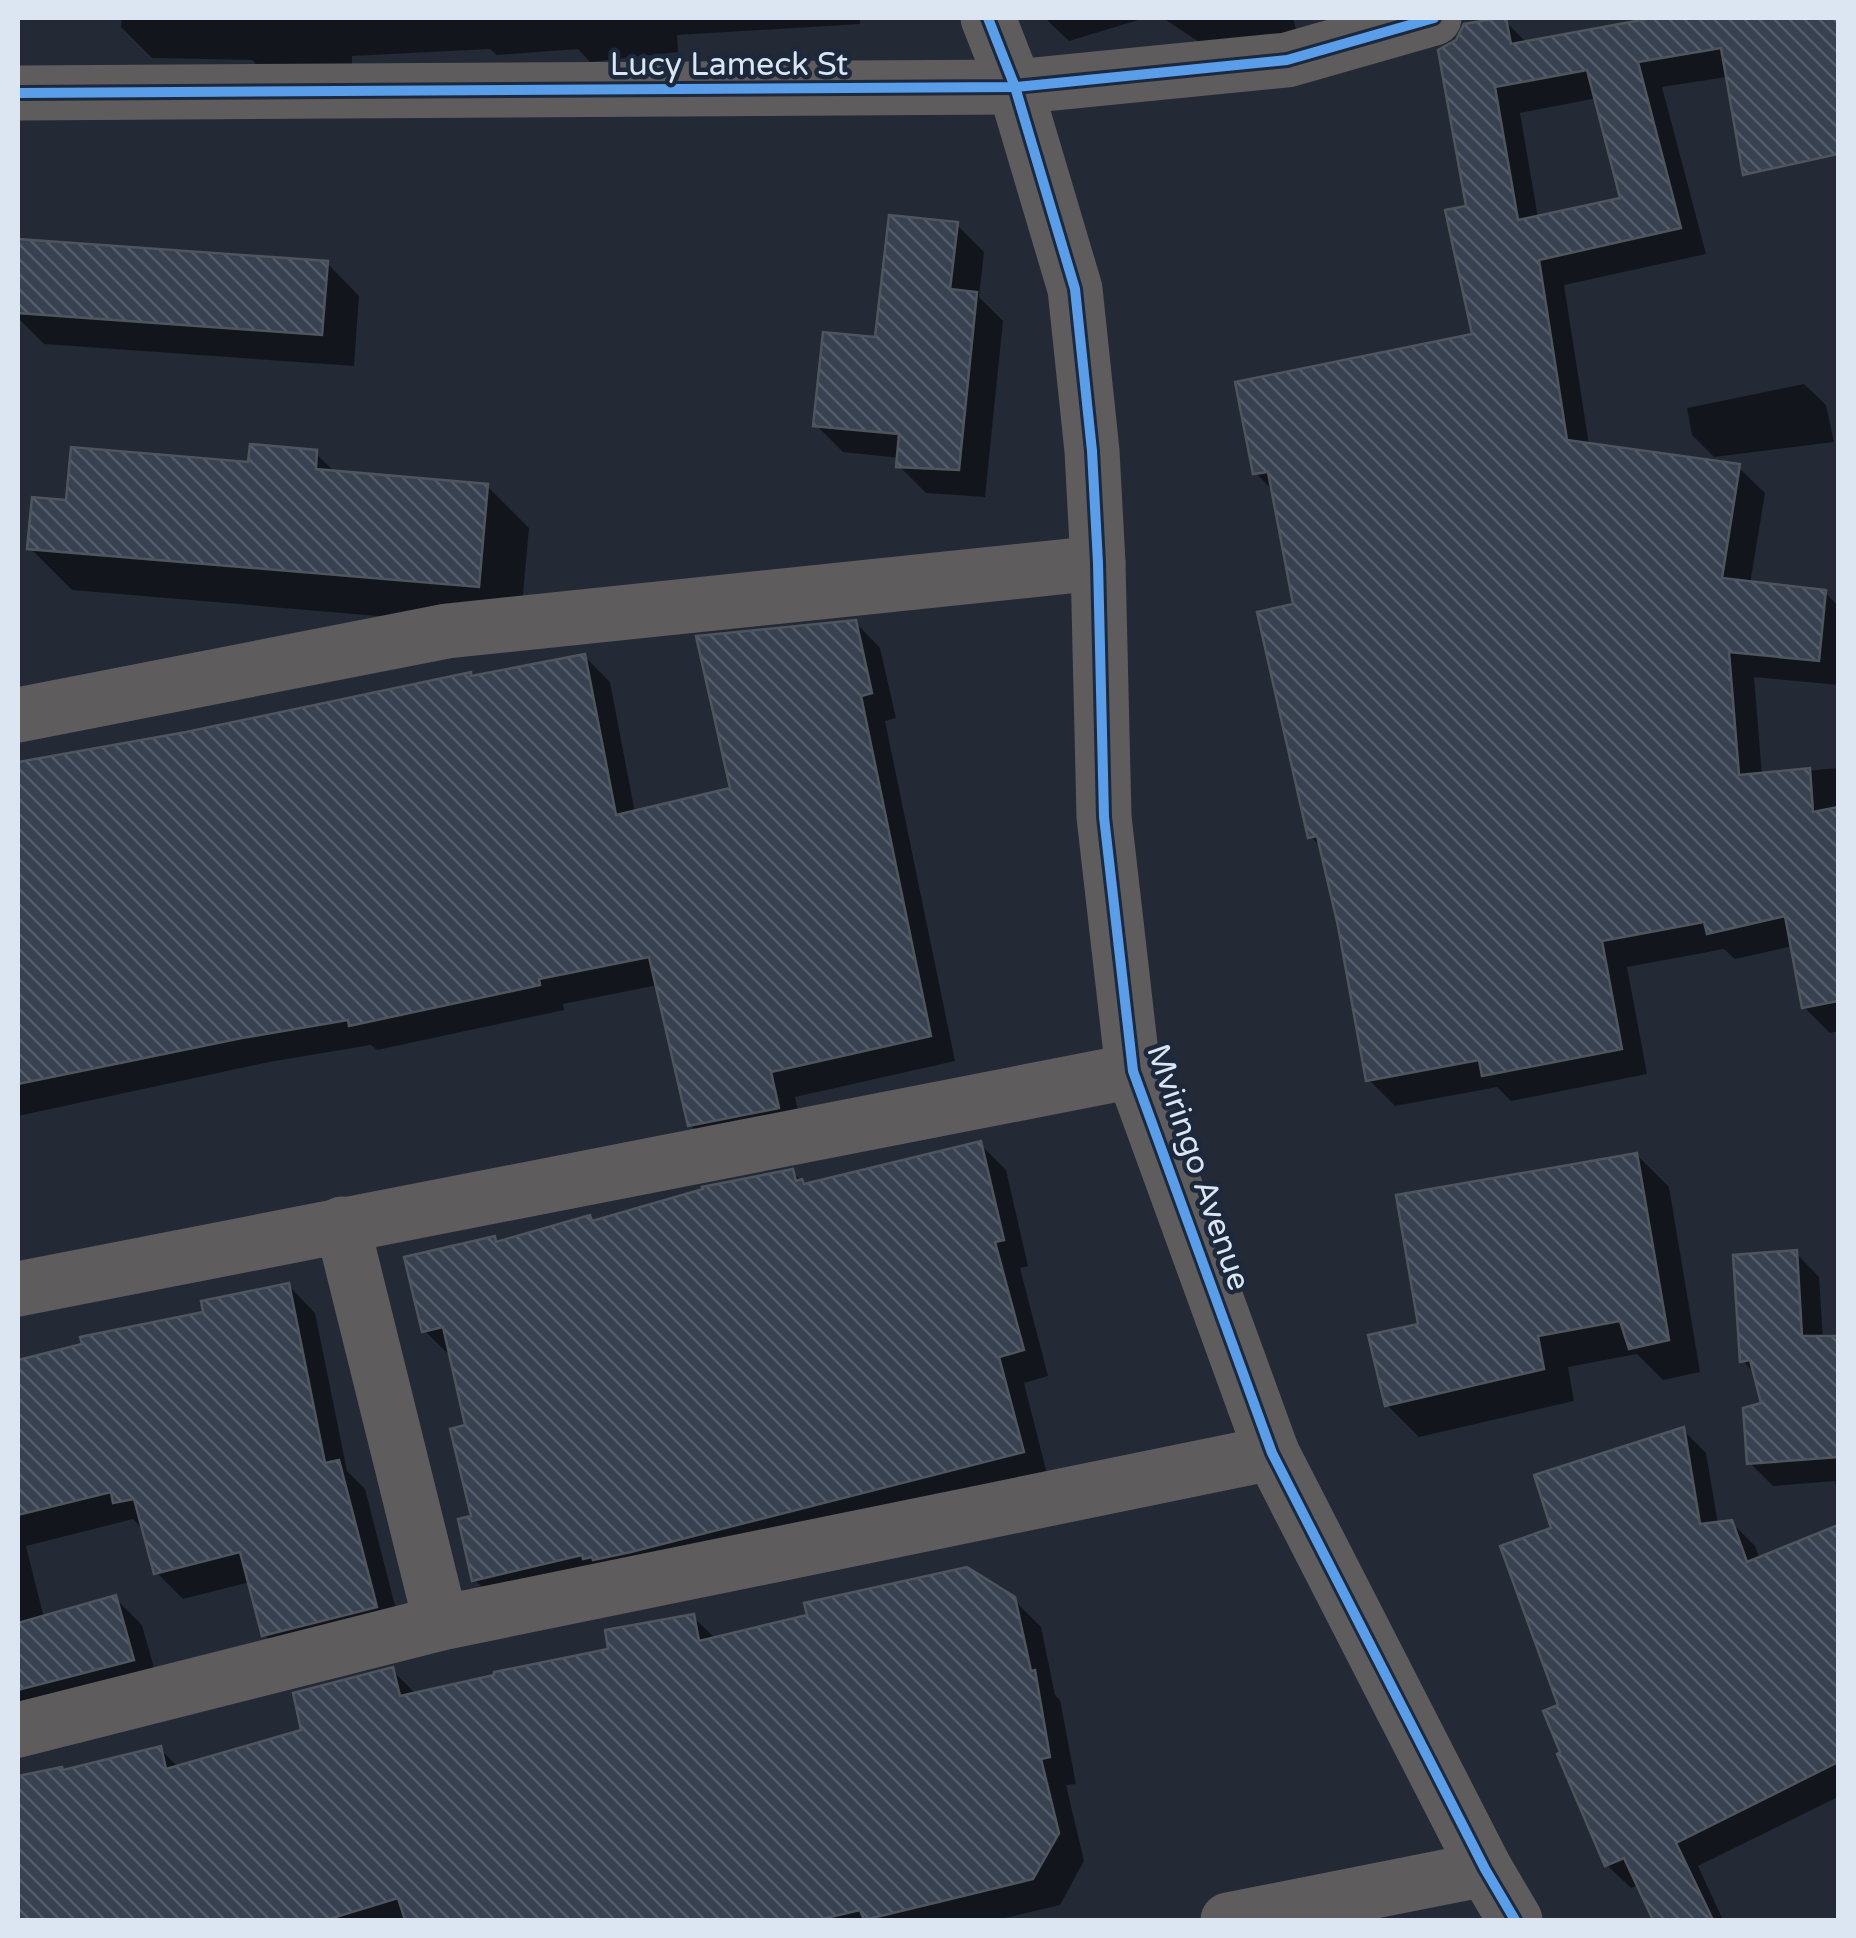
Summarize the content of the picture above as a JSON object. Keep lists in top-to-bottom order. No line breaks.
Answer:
{"streets":{"street":["Lucy Lameck St","Mviringo Avenue"]},"crossings":[["Lucy Lameck St","Mviringo Avenue"]]}
